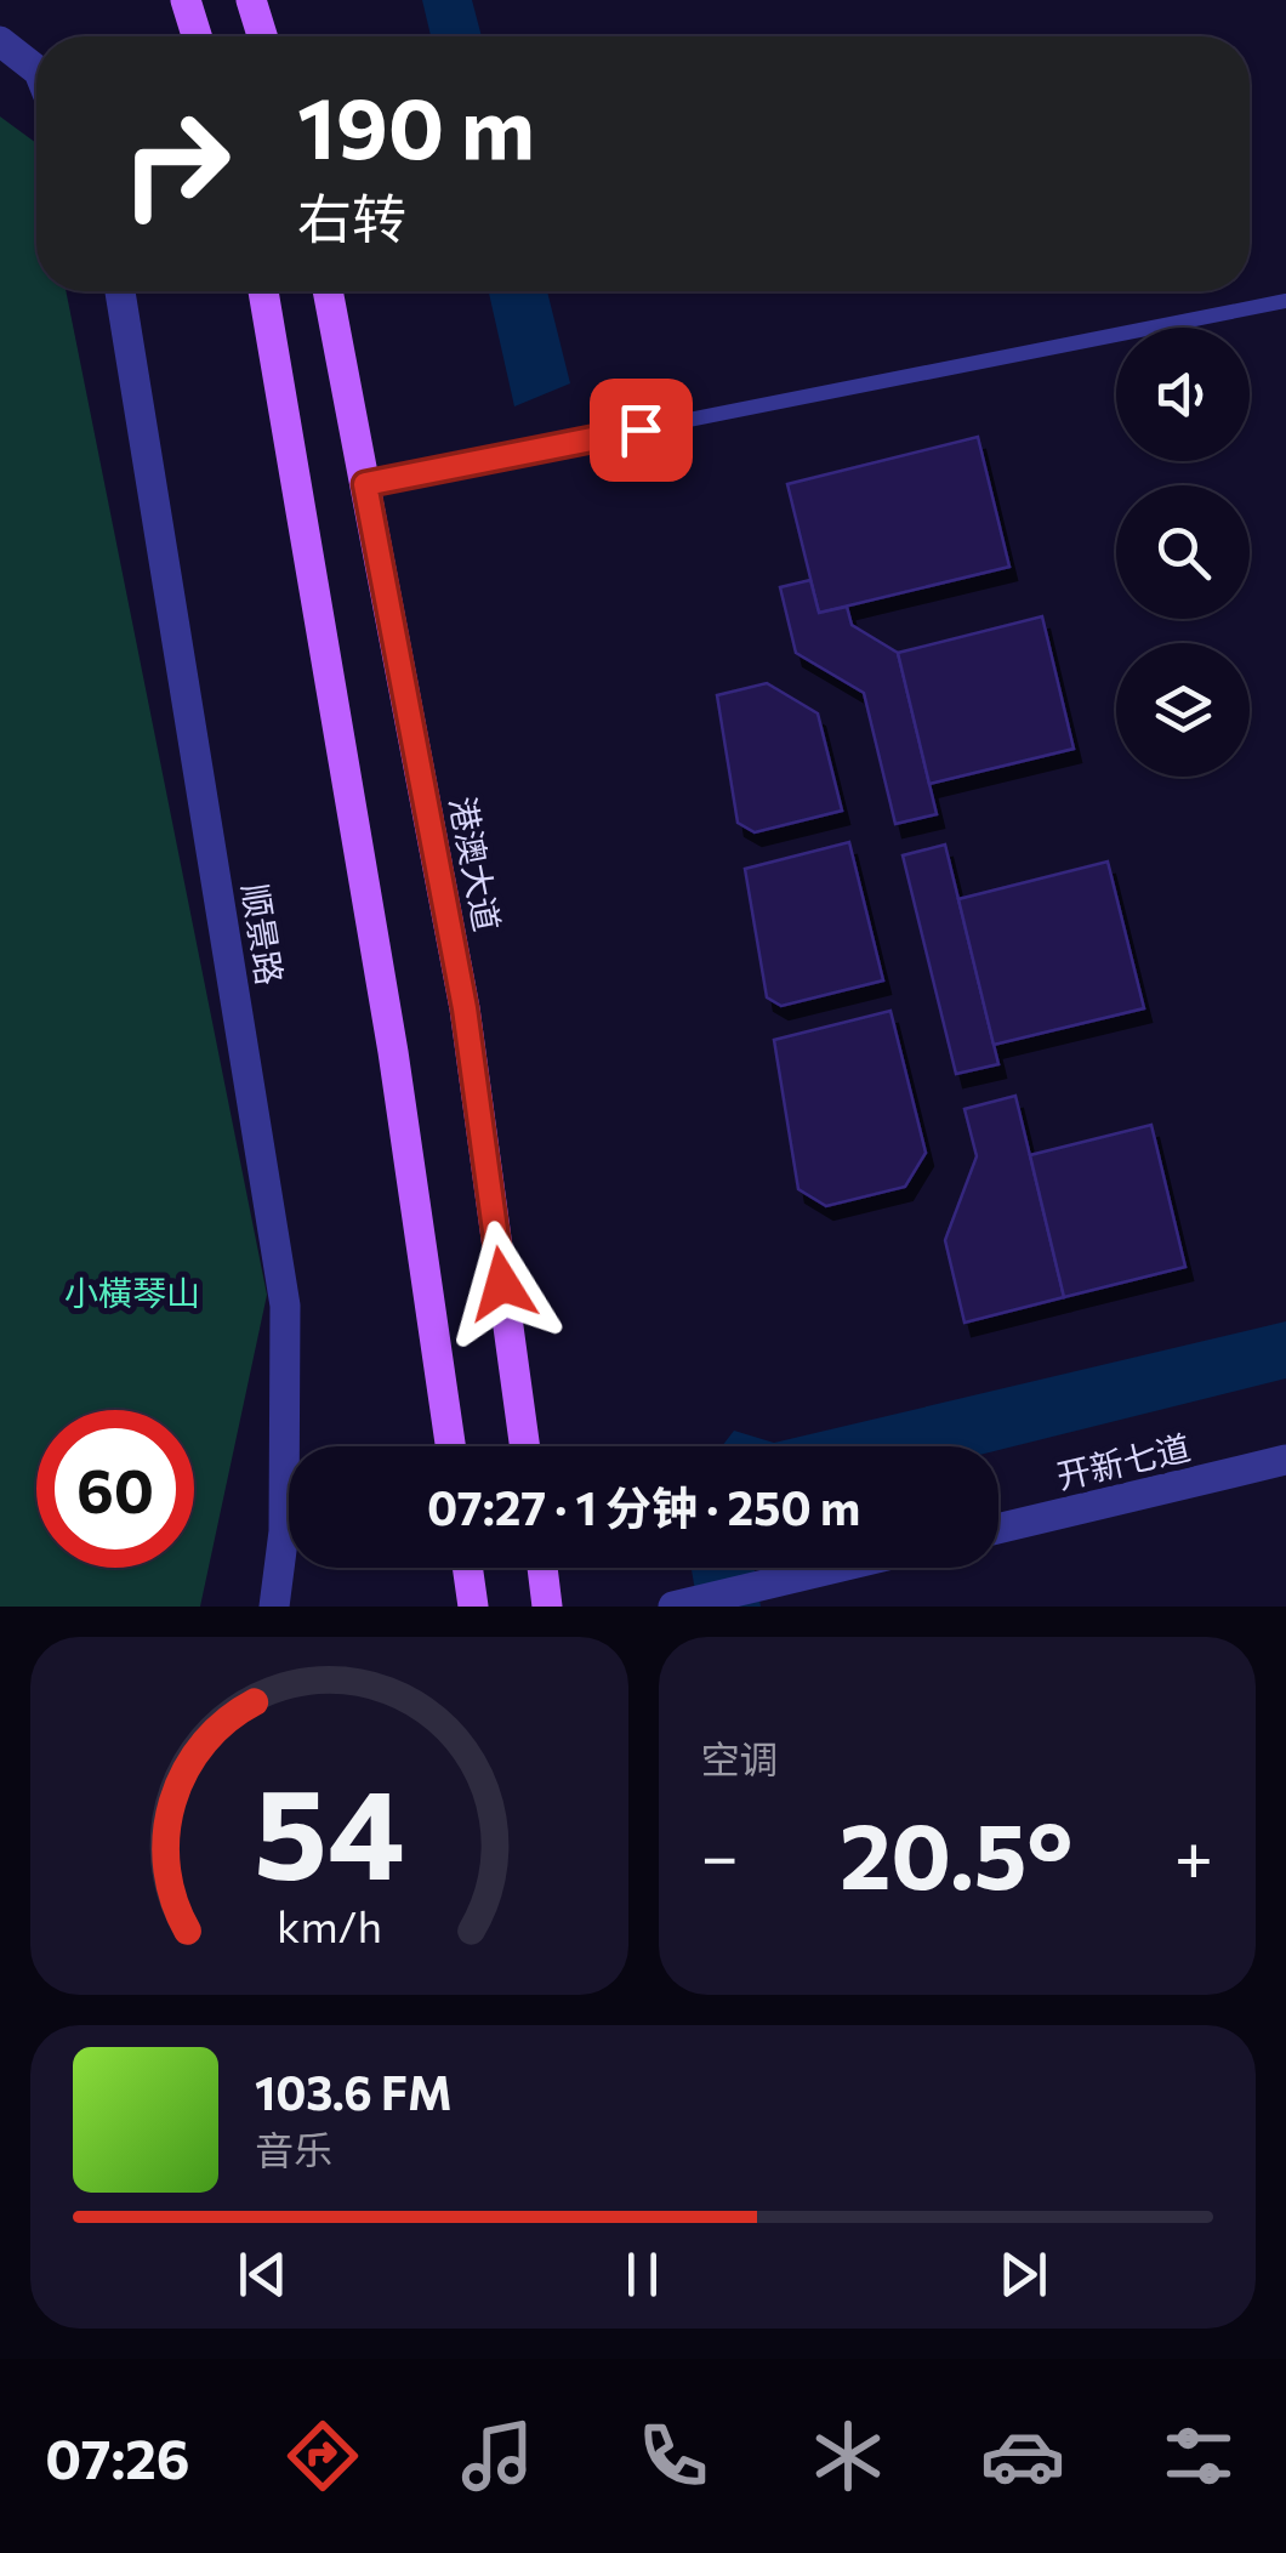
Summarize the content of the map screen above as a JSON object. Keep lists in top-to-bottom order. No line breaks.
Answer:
{"streets":{"main road":["港澳大道"],"street":["顺景路","开新七道"]},"parks":["小橫琴山"],"page":{"turn":["190 m","右转"],"limit":"60","trip":"07:27 · 1 分钟 · 250 m","tile":"空调","heat":["−","20.5°","+"],"song":["103.6 FM","音乐"],"tabs":"07:26","gauge":["54","km/h"]}}
